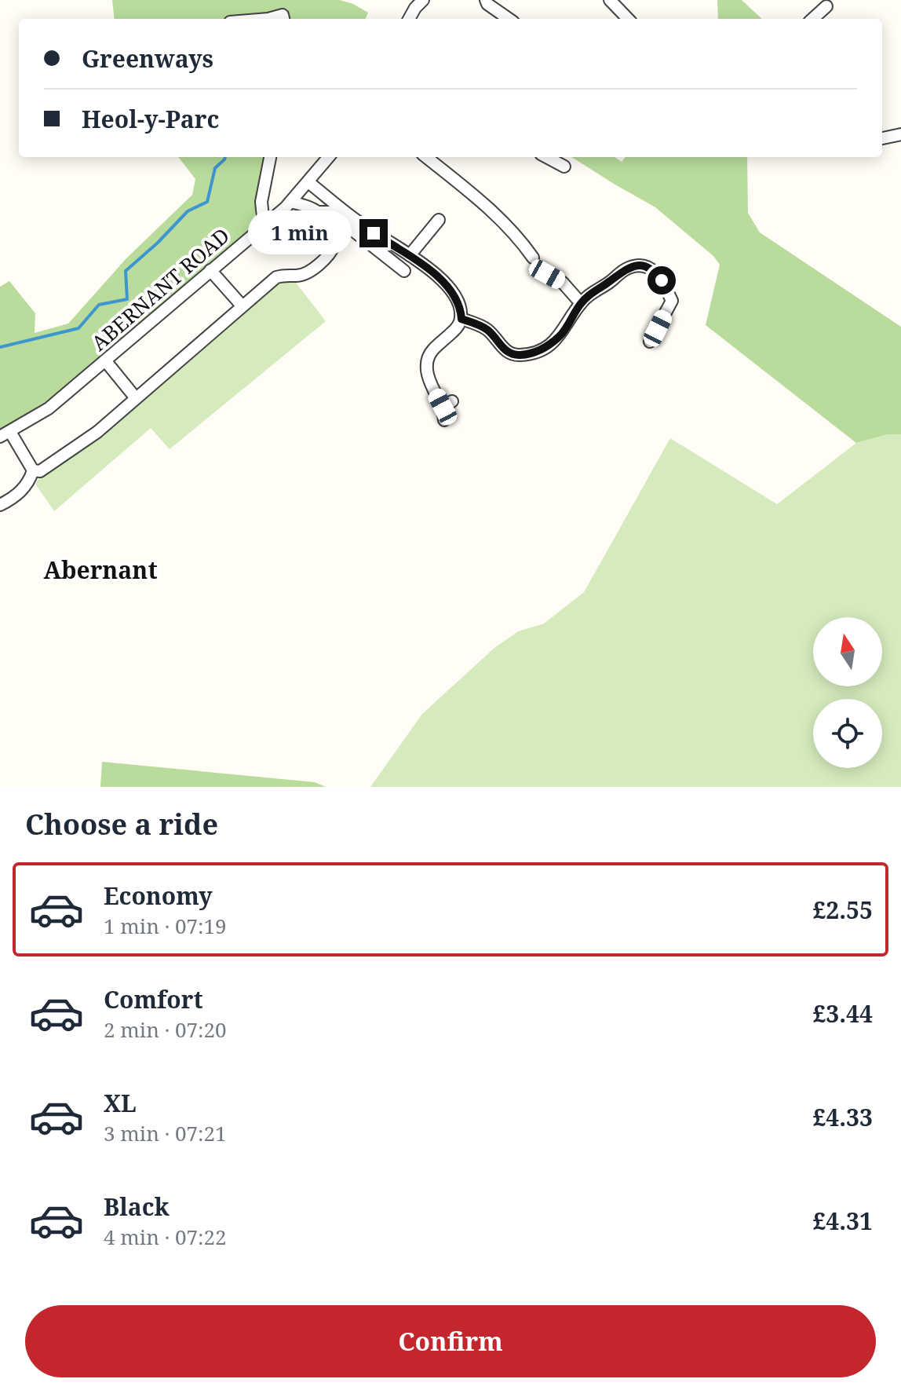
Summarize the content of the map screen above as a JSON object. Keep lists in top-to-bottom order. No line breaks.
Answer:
{"streets":{"street":["ABERNANT ROAD"]},"districts":["Abernant"],"north":"top","page":{"banner":["Greenways","Heol-y-Parc"],"bubble":"1 min","heading":"Choose a ride","list":[{"name":"Economy","note":"1 min · 07:19","value":"£2.55"},{"name":"Comfort","note":"2 min · 07:20","value":"£3.44"},{"name":"XL","note":"3 min · 07:21","value":"£4.33"},{"name":"Black","note":"4 min · 07:22","value":"£4.31"}],"buttons":"Confirm"}}
